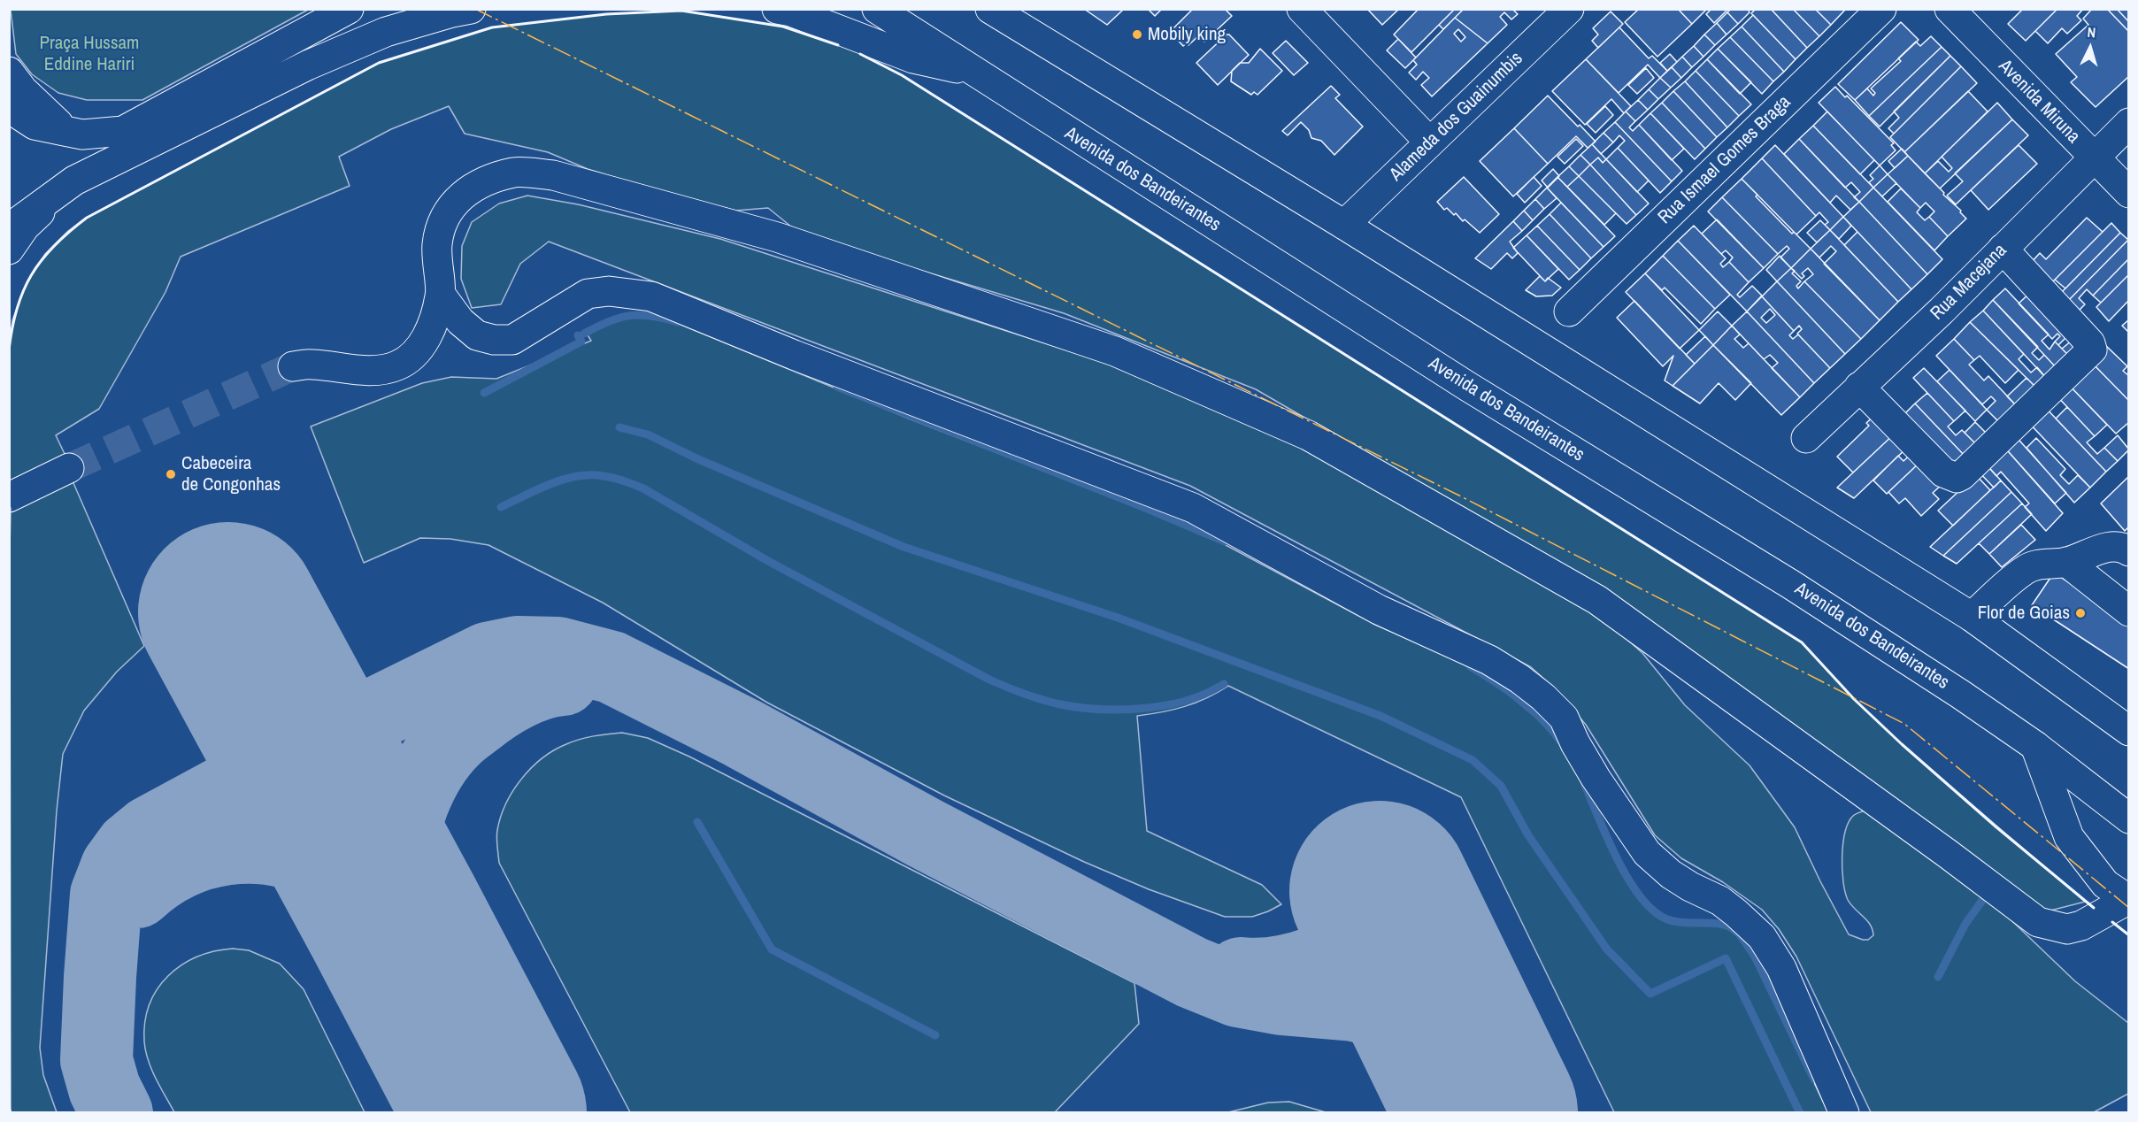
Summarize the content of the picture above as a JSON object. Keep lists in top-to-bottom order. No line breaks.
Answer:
{"streets":{"main road":["Avenida Miruna","Alameda dos Guainumbis","Rua Ismael Gomes Braga","Avenida dos Bandeirantes","Rua Macejana"]},"crossings":[["Avenida Miruna","Rua Macejana"]],"parks":["Praça Hussam Eddine Hariri"],"places":["Mobily king","Cabeceira de Congonhas","Flor de Goias"],"north":"top"}
